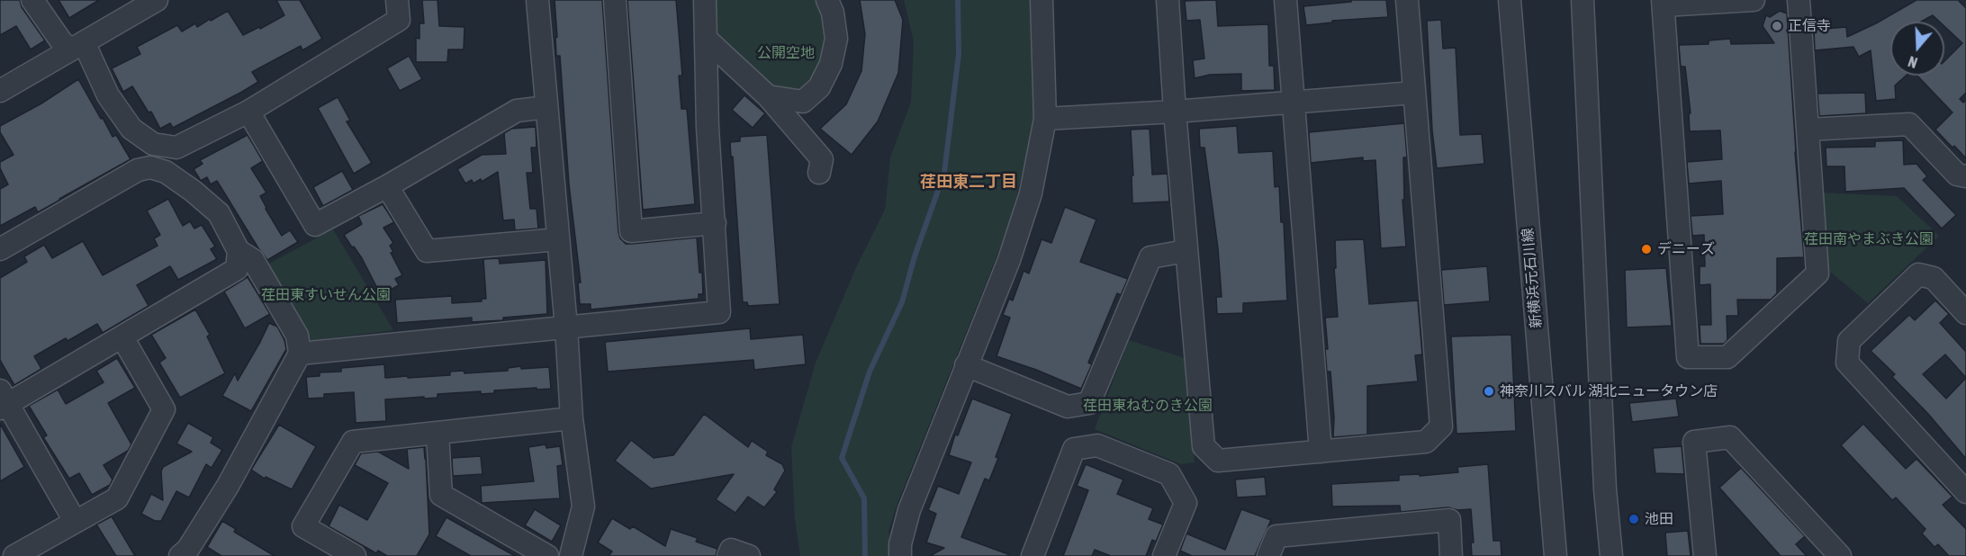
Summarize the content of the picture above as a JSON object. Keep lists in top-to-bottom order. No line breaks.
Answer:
{"streets":{"street":["新横浜元石川線"]},"districts":["荏田東二丁目"],"parks":["公開空地","荏田南やまぶき公園","荏田東すいせん公園","荏田東ねむのき公園"],"places":["正信寺","デニーズ","神奈川スバル 湖北ニュータウン店","池田"],"north":"bottom"}
